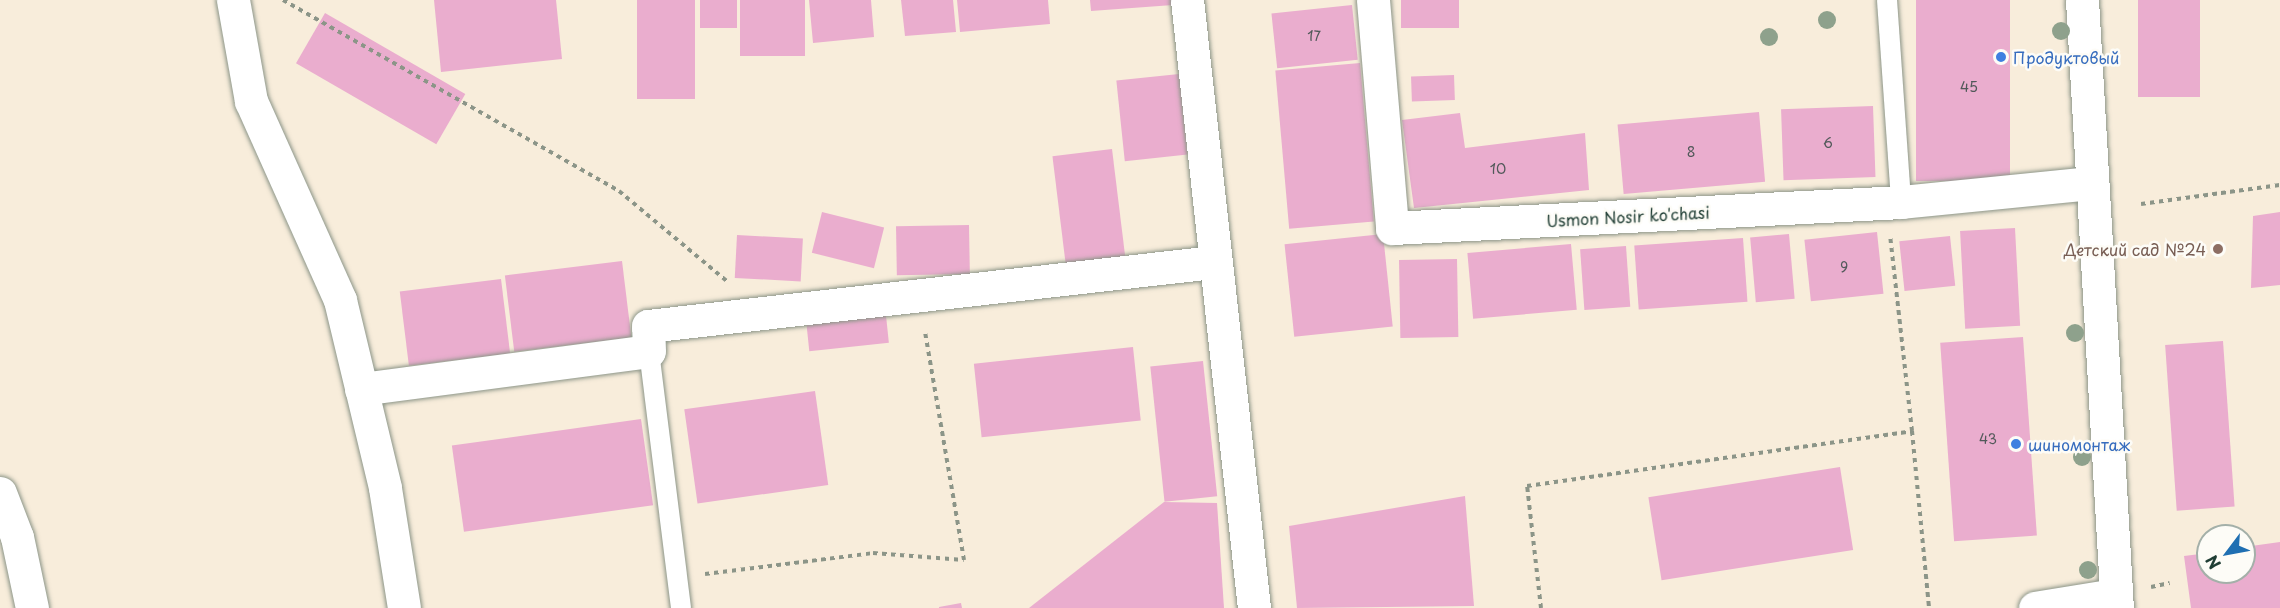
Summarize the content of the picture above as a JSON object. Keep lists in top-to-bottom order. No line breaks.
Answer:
{"streets":{"street":["Usmon Nosir ko'chasi"]},"places":["Продуктовый","Детский сад №24","шиномонтаж"],"house_numbers":["17","45","6","8","10","9","43"],"north":"bottom left"}
